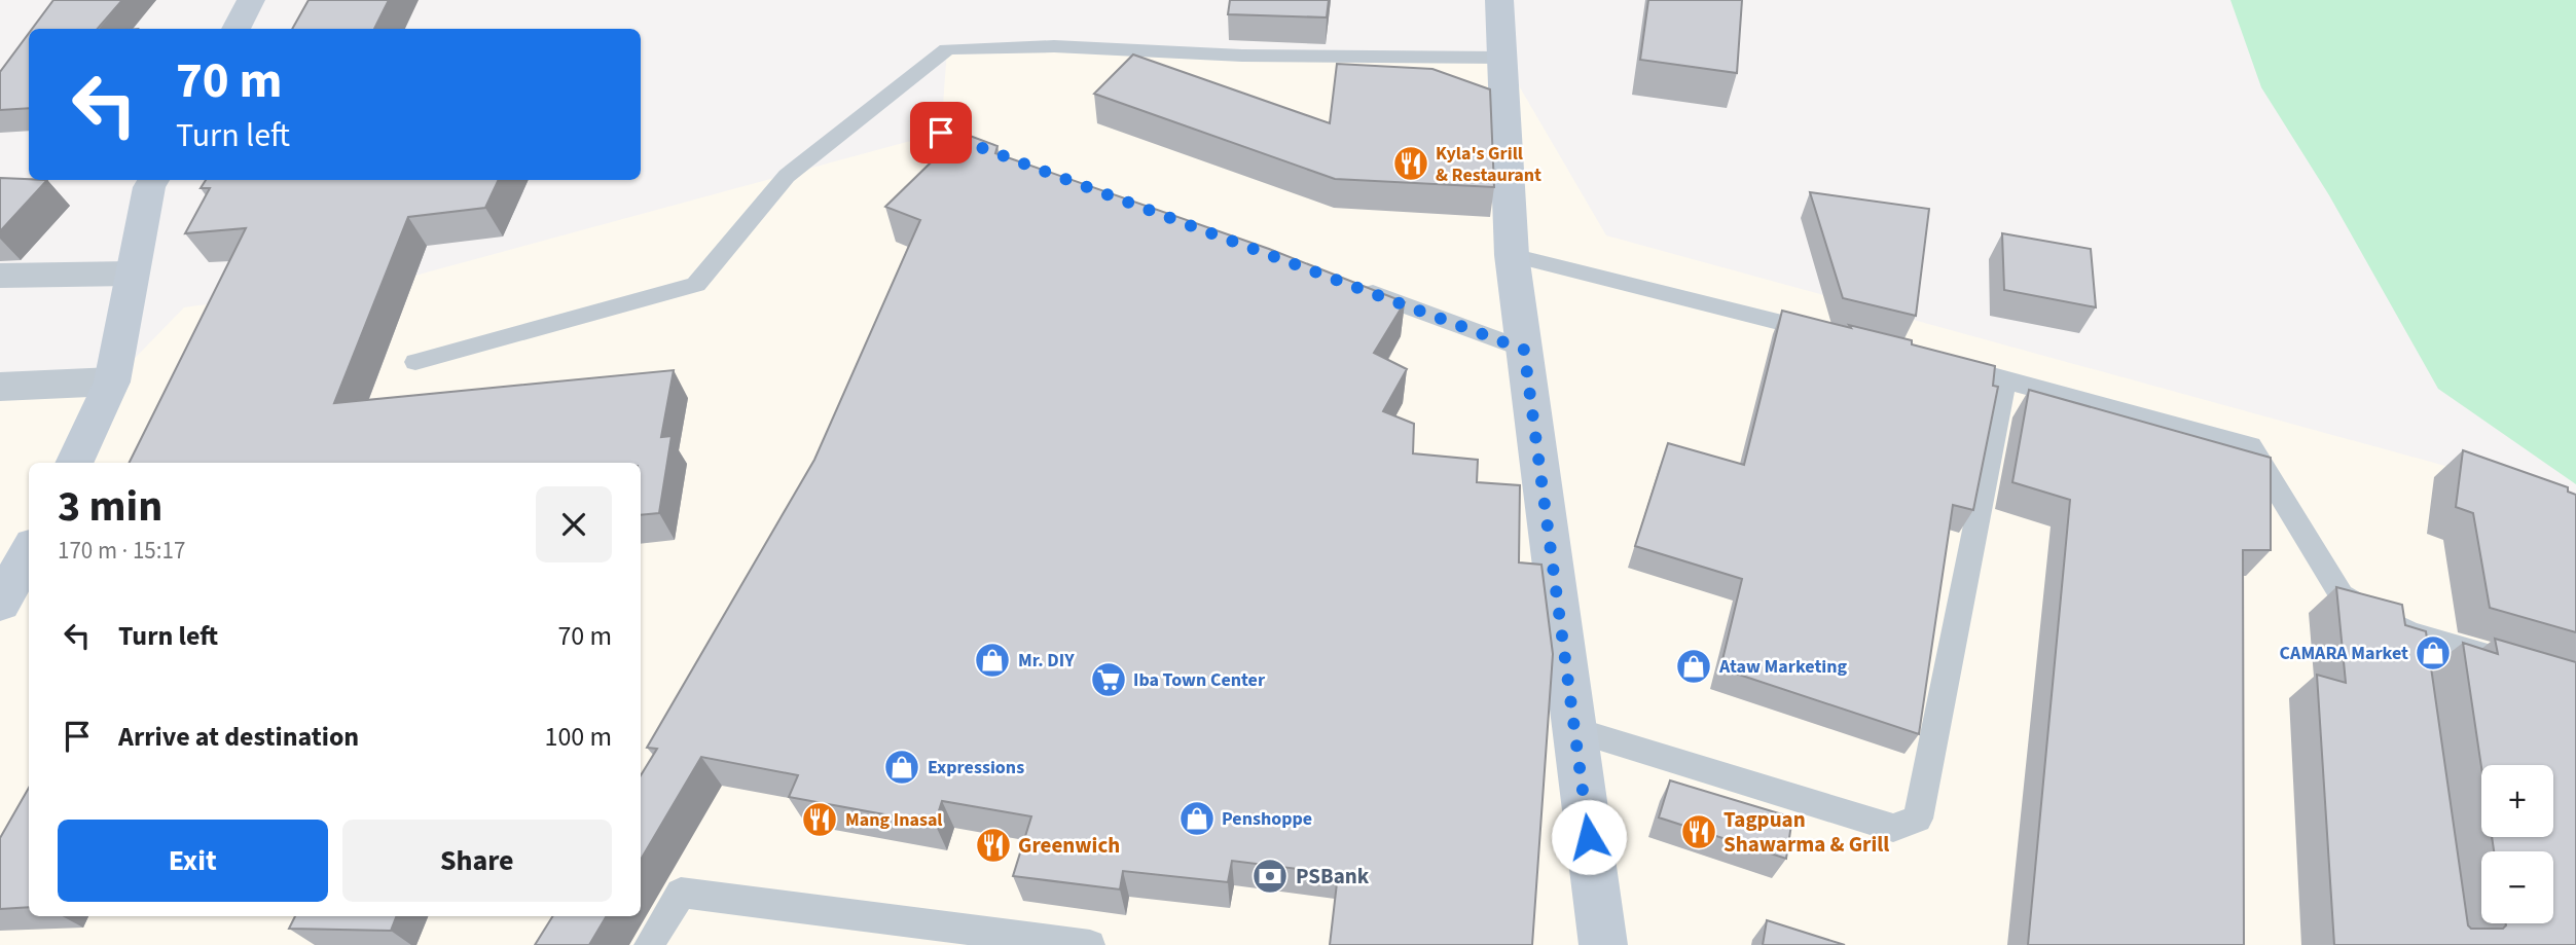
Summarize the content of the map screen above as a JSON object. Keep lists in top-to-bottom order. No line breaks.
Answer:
{"places":{"restaurant":["Kyla's Grill & Restaurant","Mang Inasal","Tagpuan Shawarma & Grill","Greenwich"],"shop":["CAMARA Market","Mr. DIY","Ataw Marketing","Expressions","Penshoppe"],"supermarket":["Iba Town Center"],"bank":["PSBank"]},"page":{"turn":["70 m","Turn left"],"heading":["3 min","170 m · 15:17"],"list":[{"name":"Turn left","value":"70 m"},{"name":"Arrive at destination","value":"100 m"}],"map_buttons":["+","−"],"buttons":["Exit","Share"]}}
